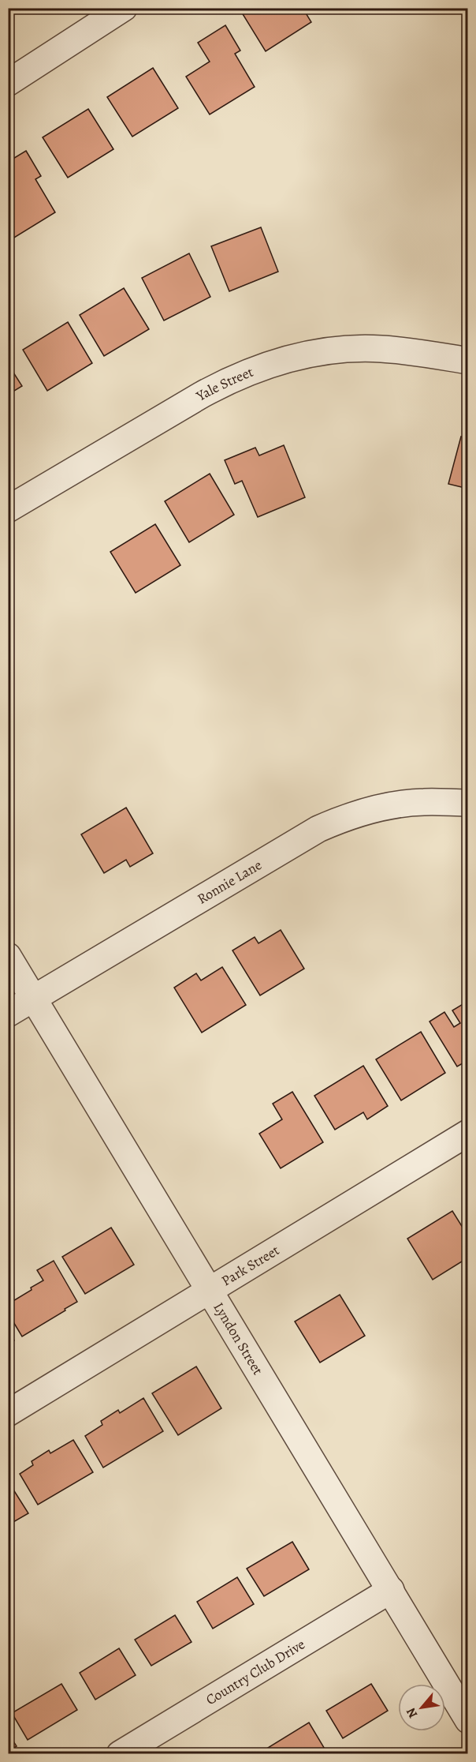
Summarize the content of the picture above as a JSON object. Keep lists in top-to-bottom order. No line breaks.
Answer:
{"streets":{"street":["Yale Street","Ronnie Lane","Park Street","Lyndon Street","Country Club Drive"]},"crossings":[["Ronnie Lane","Lyndon Street"],["Park Street","Lyndon Street"],["Lyndon Street","Country Club Drive"]],"north":"bottom left"}
